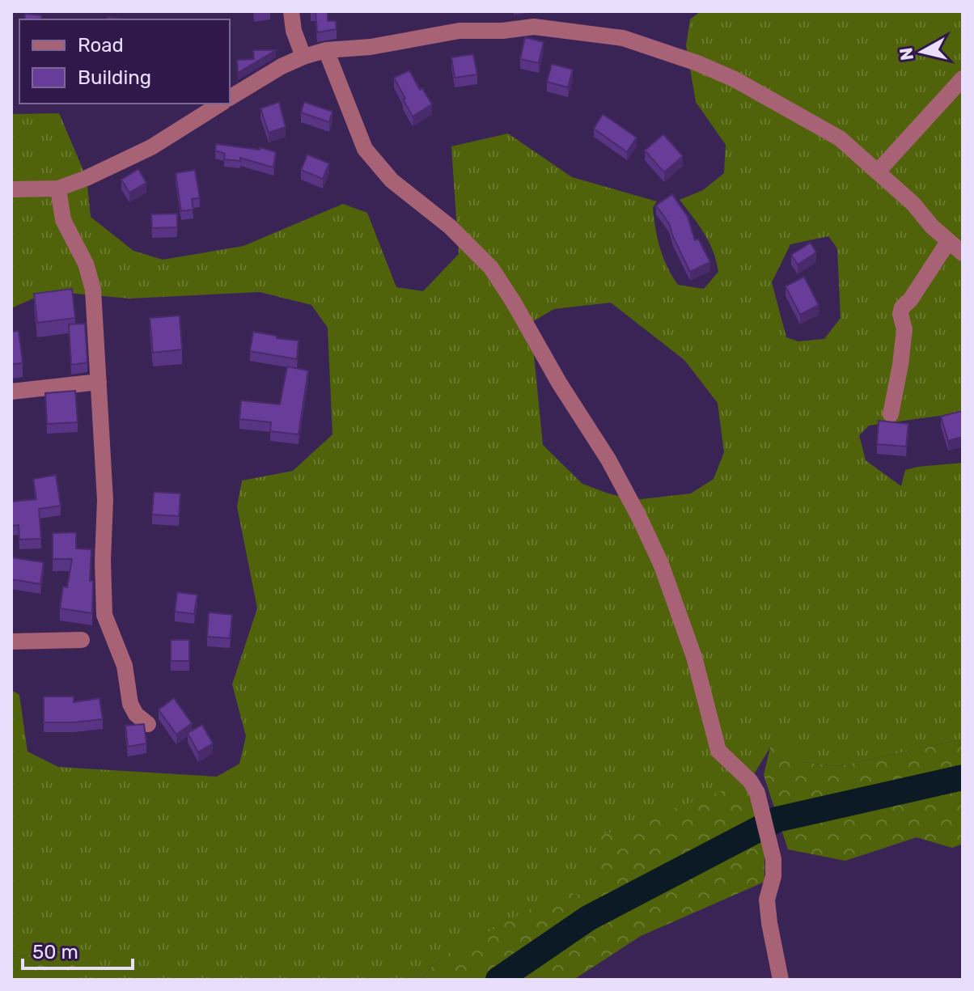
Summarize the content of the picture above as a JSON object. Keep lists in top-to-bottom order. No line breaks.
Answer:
{"legend":["Road","Building"],"scale_bar":"50 m","north":"left"}
